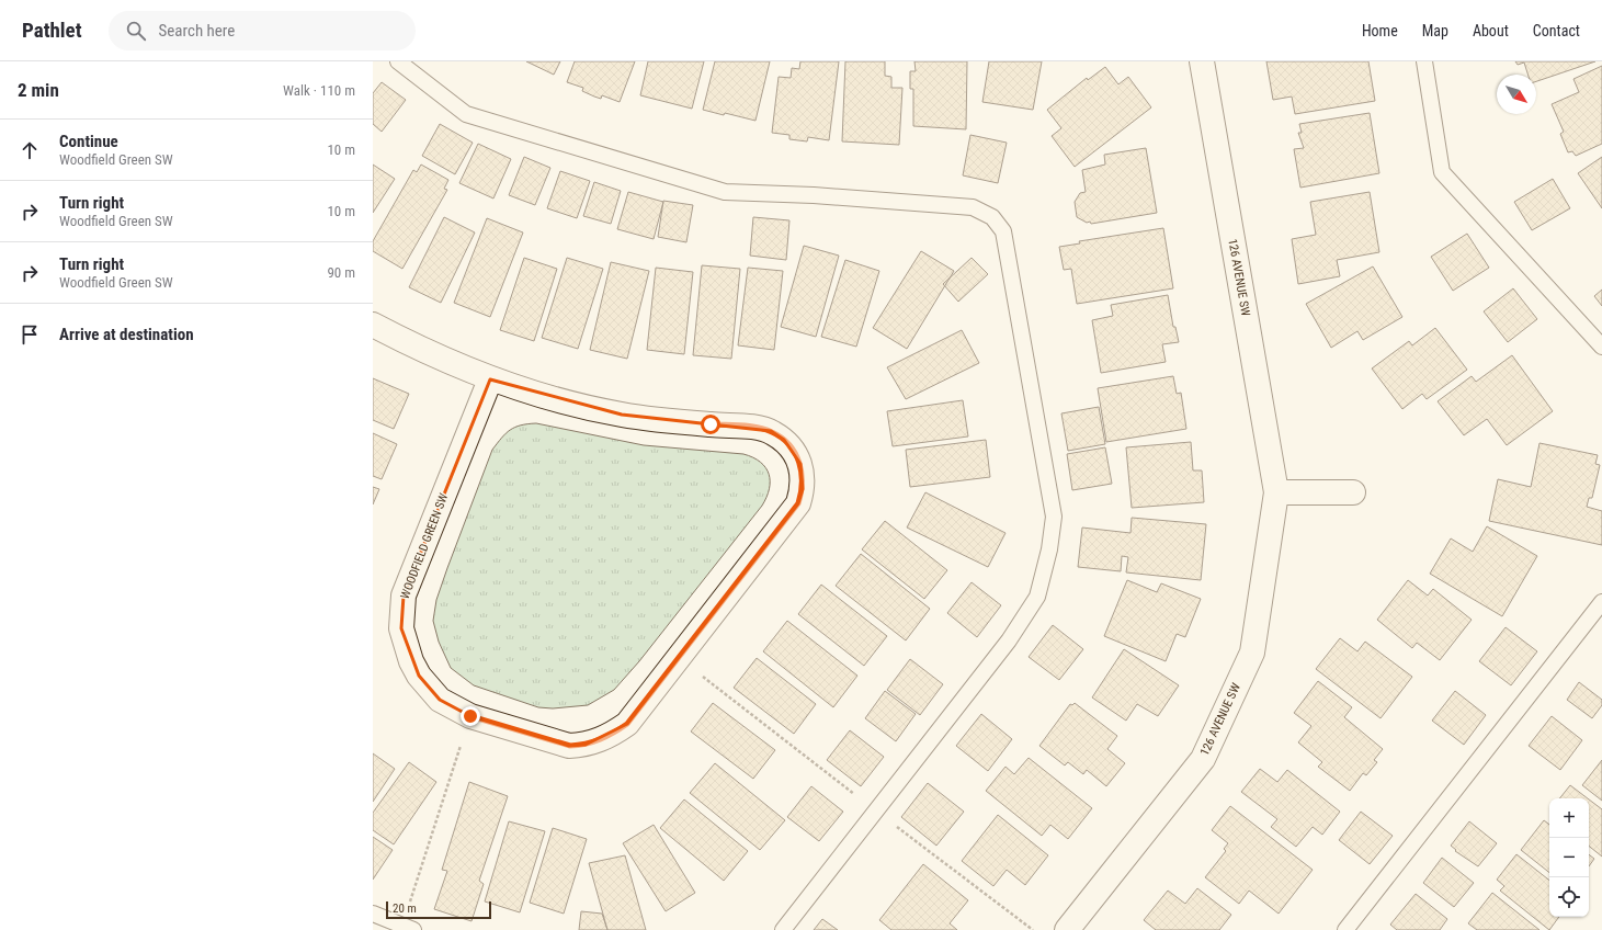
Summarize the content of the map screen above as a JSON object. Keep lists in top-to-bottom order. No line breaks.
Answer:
{"streets":{"street":["126 AVENUE SW","WOODFIELD GREEN SW"]},"scale_bar":"20 m","north":"bottom right","page":{"header":"Pathlet","search":"Search here","nav":["Home","Map","About","Contact"],"heading":["2 min","Walk · 110 m"],"list":[["Continue","Woodfield Green SW","10 m"],["Turn right","Woodfield Green SW","10 m"],["Turn right","Woodfield Green SW","90 m"],"Arrive at destination"],"map_buttons":["+","−"],"scale":"20 m"}}
